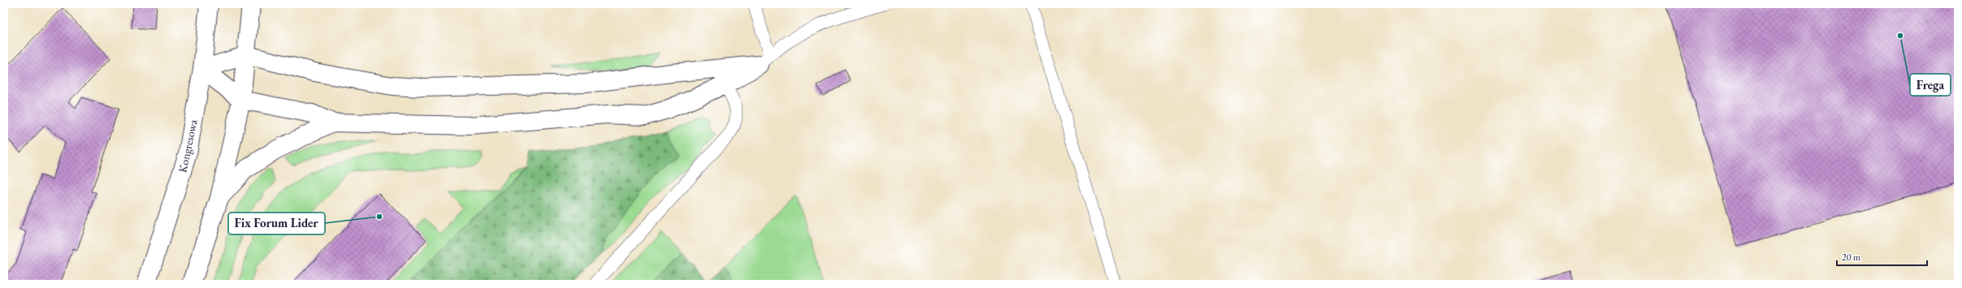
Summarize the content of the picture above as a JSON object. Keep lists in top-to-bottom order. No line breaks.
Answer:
{"streets":{"street":["Kongresowa"]},"places":["Frega","Fix Forum Lider"],"scale_bar":"20 m"}
